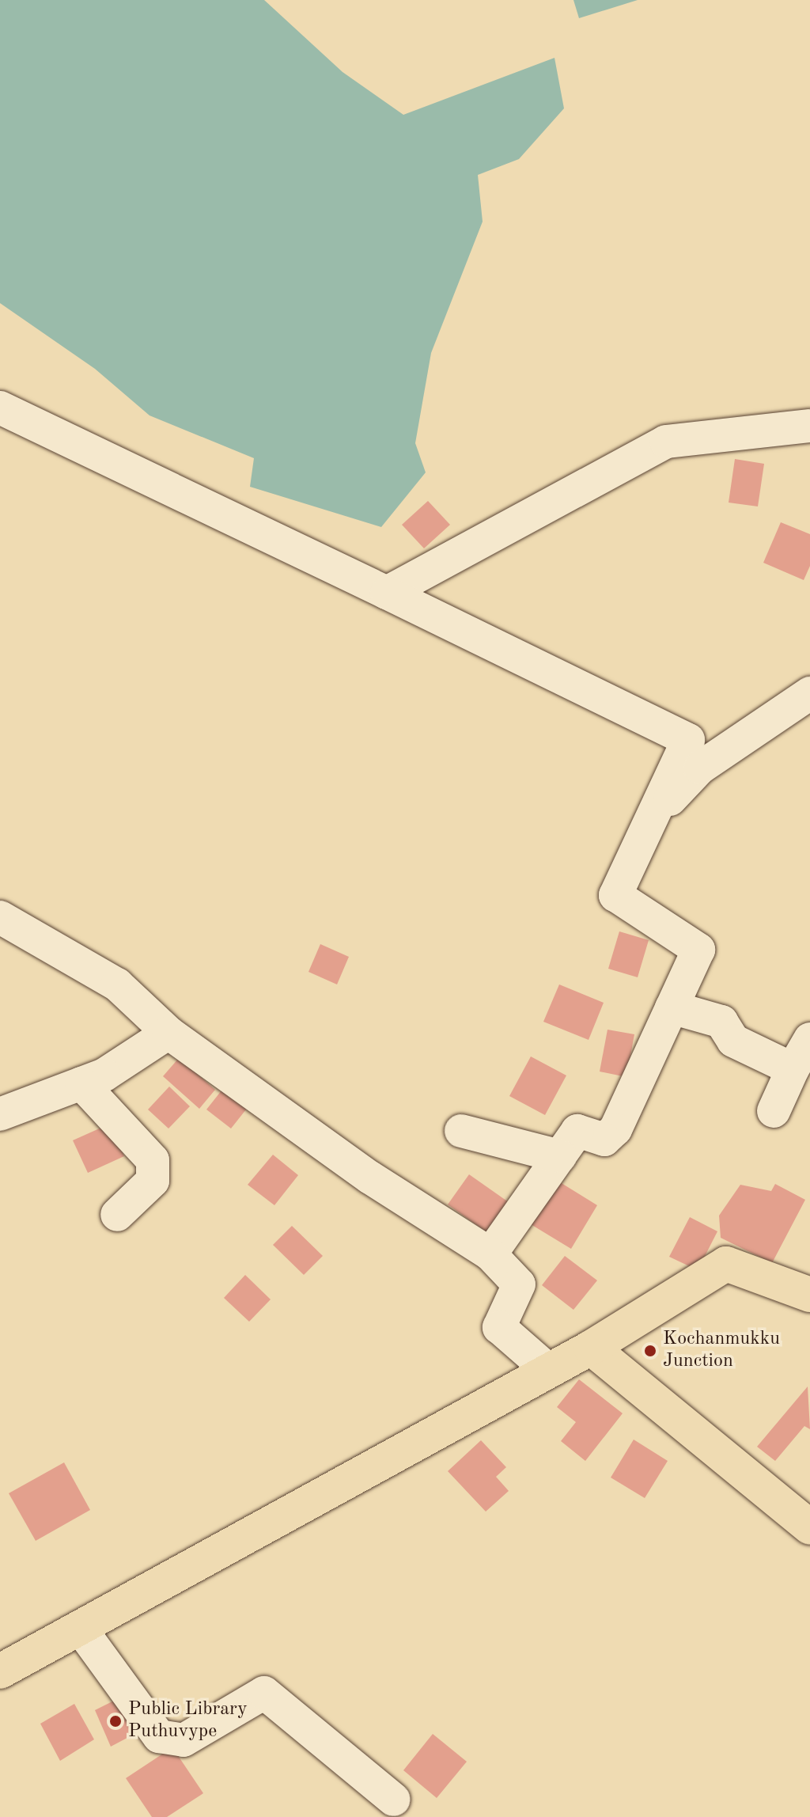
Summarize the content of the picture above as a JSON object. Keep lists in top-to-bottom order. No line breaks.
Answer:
{"places":["Kochanmukku Junction","Public Library Puthuvype"]}
